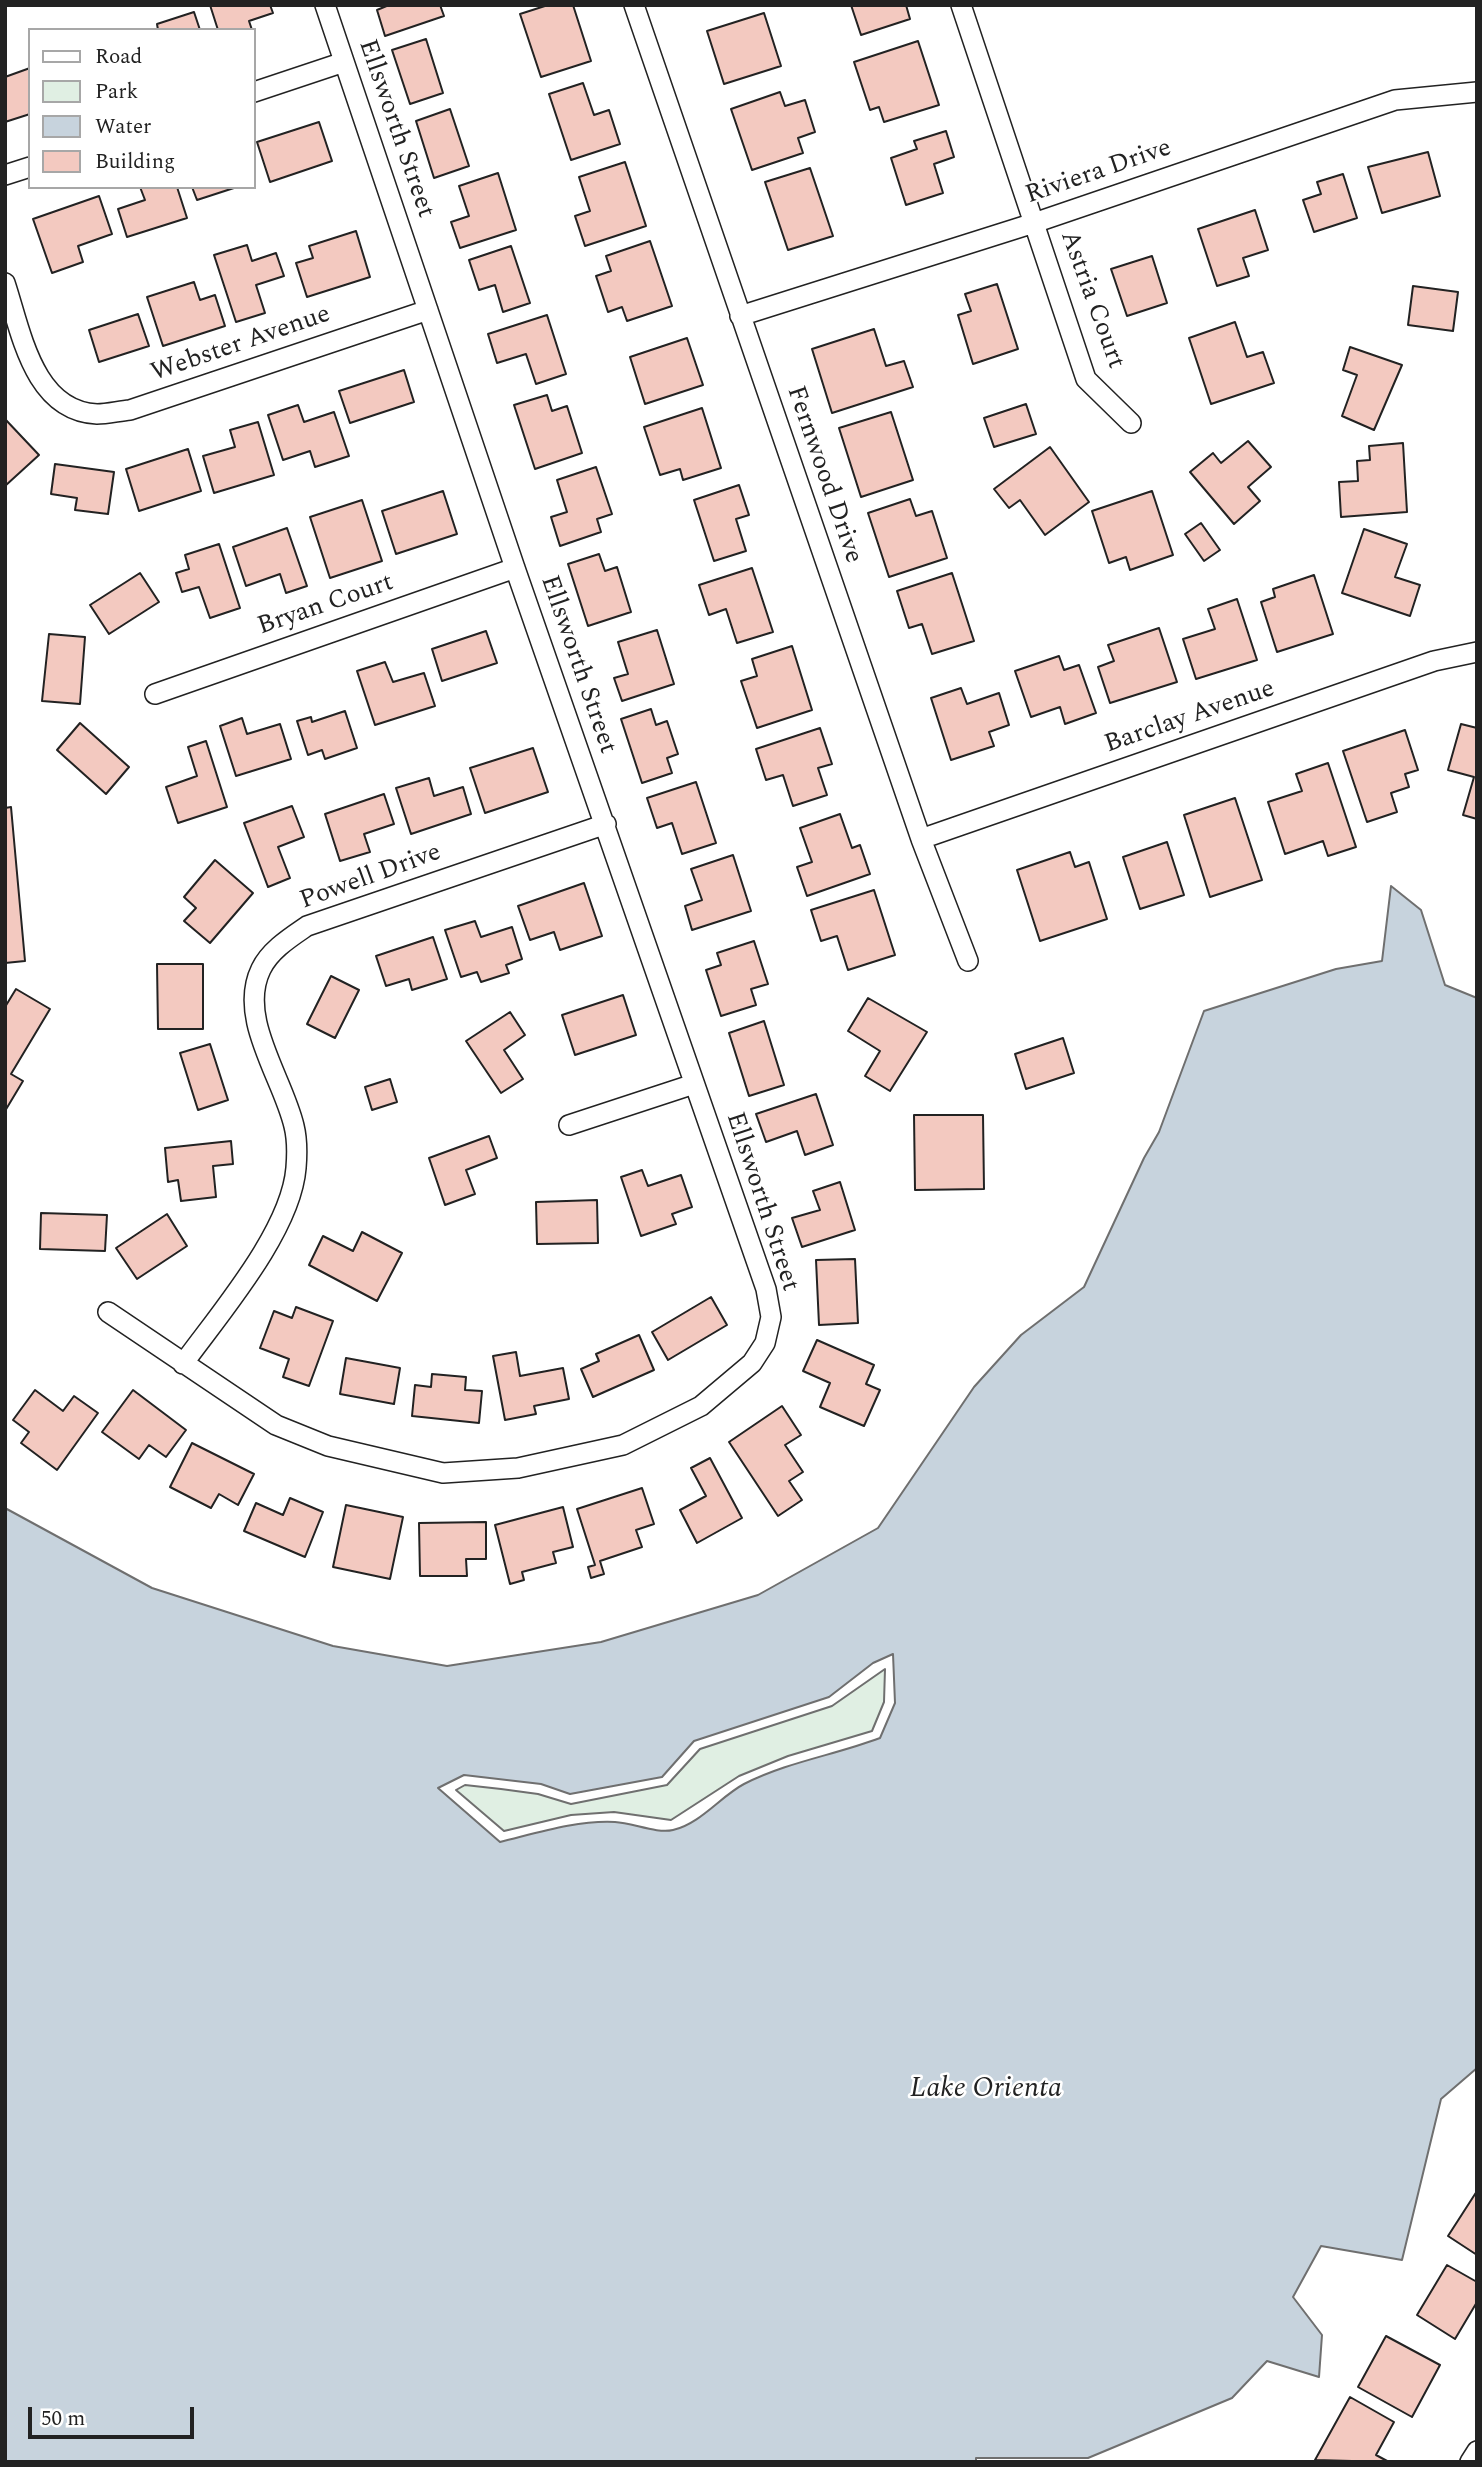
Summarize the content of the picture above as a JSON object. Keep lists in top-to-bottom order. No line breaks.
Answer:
{"streets":{"street":["Ellsworth Street","Riviera Drive","Astria Court","Webster Avenue","Fernwood Drive","Bryan Court","Barclay Avenue","Powell Drive"]},"crossings":[["Ellsworth Street","Webster Avenue"],["Ellsworth Street","Bryan Court"],["Ellsworth Street","Powell Drive"],["Riviera Drive","Astria Court"],["Riviera Drive","Fernwood Drive"],["Fernwood Drive","Barclay Avenue"]],"water":["Lake Orienta"],"legend":["Road","Park","Water","Building"],"scale_bar":"50 m"}
